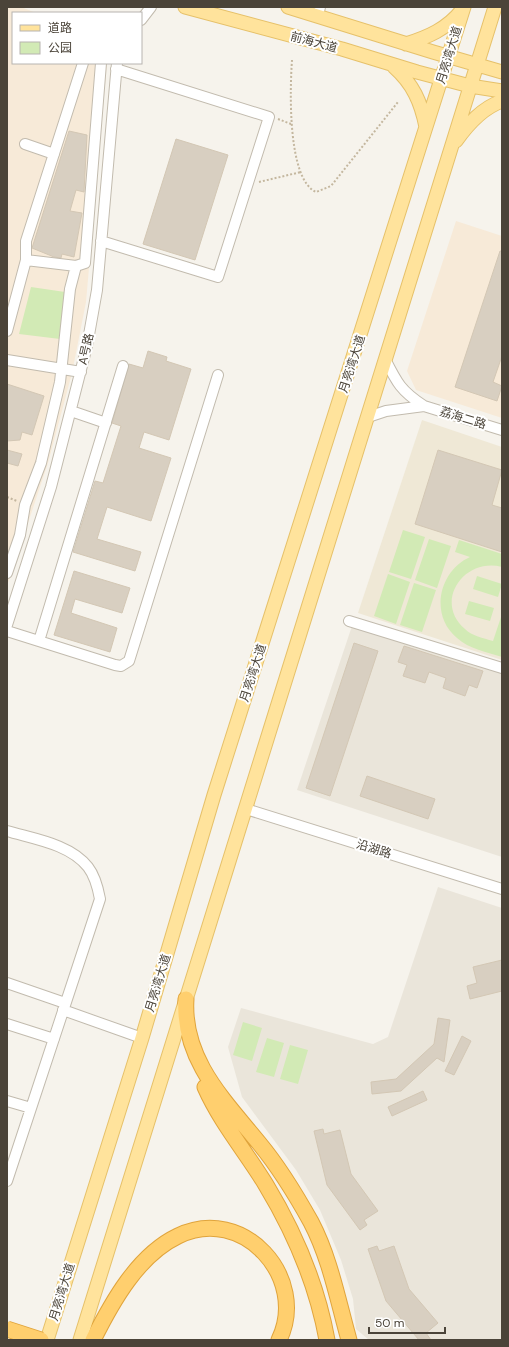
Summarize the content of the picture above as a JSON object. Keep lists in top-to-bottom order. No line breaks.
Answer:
{"streets":{"main road":["前海大道","月亮湾大道"],"street":["A号路","荔海二路","沿湖路"]},"crossings":[["前海大道","月亮湾大道"]],"legend":["道路","公园"],"scale_bar":"50 m"}
